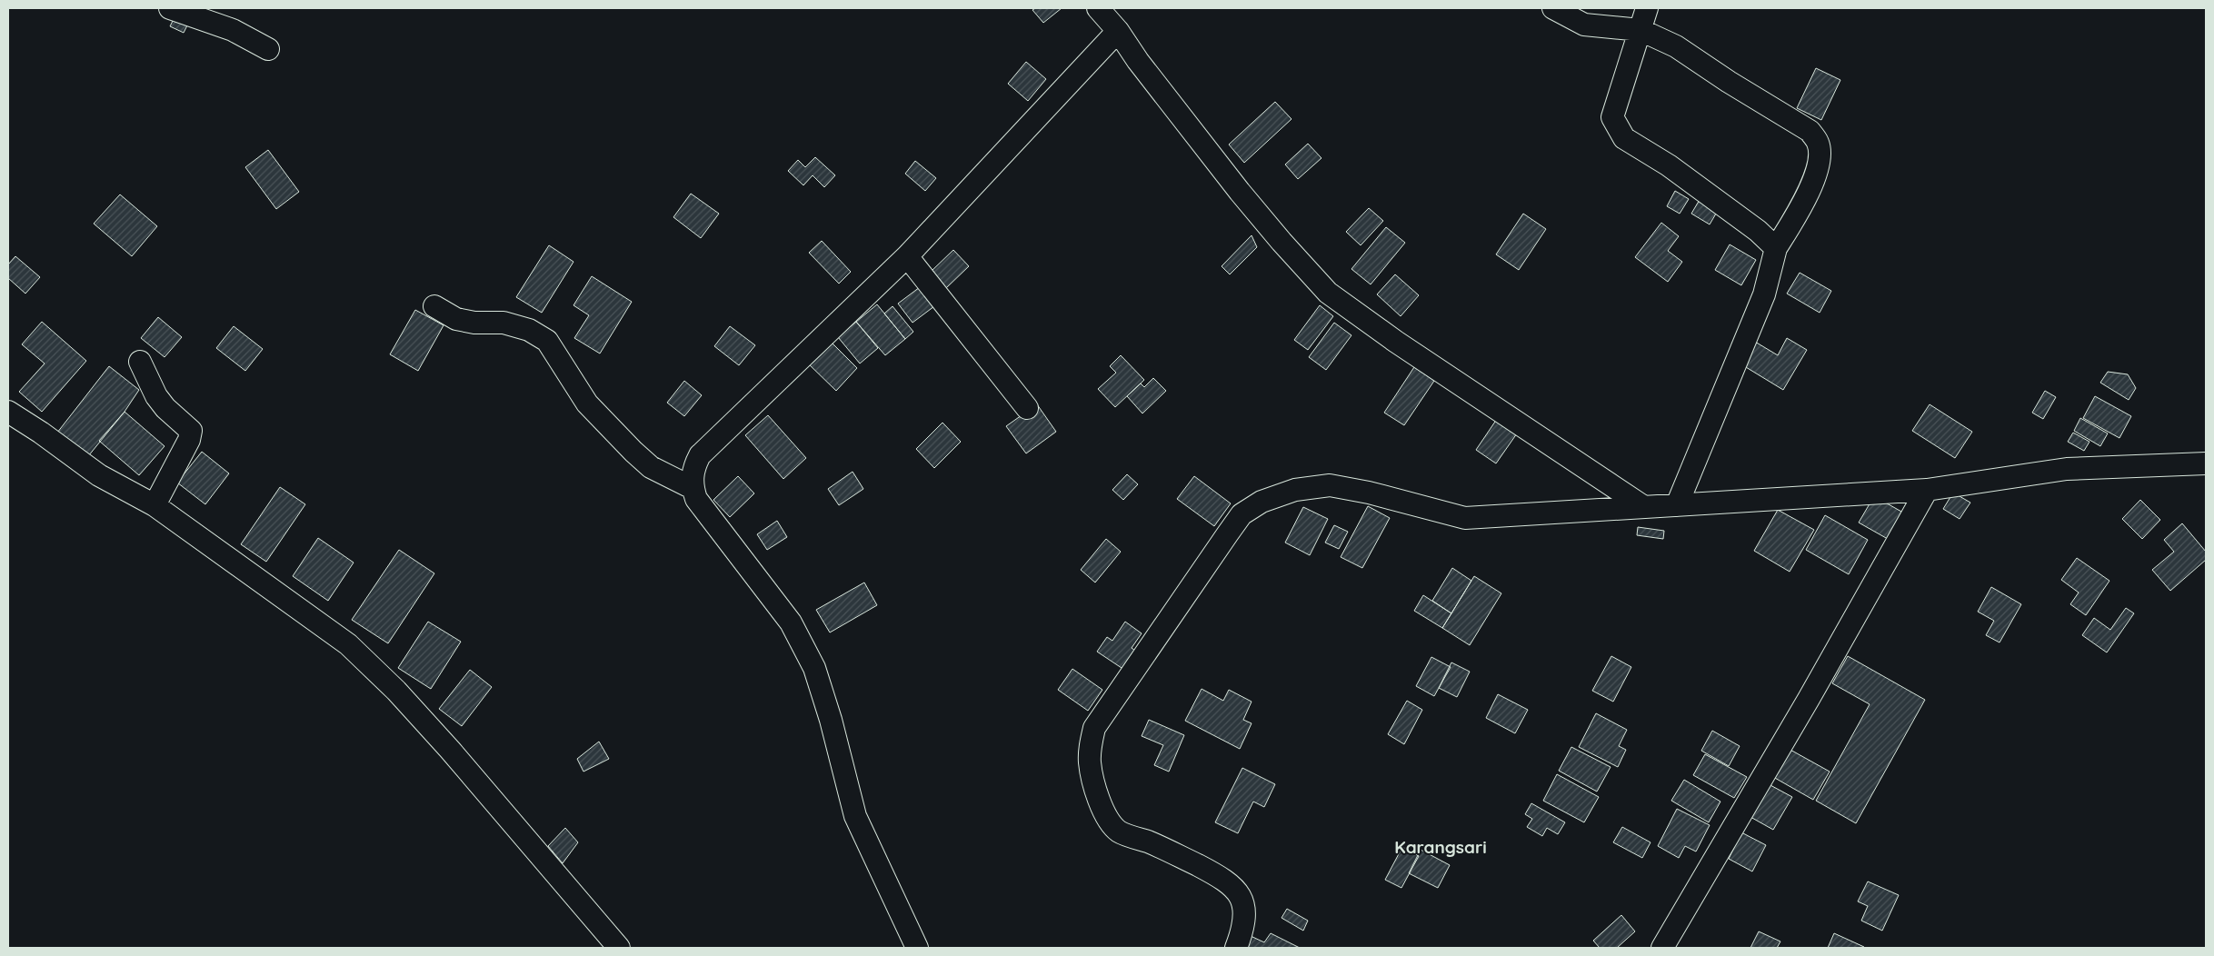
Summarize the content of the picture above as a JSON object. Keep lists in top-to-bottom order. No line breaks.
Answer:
{"districts":["Karangsari"]}
